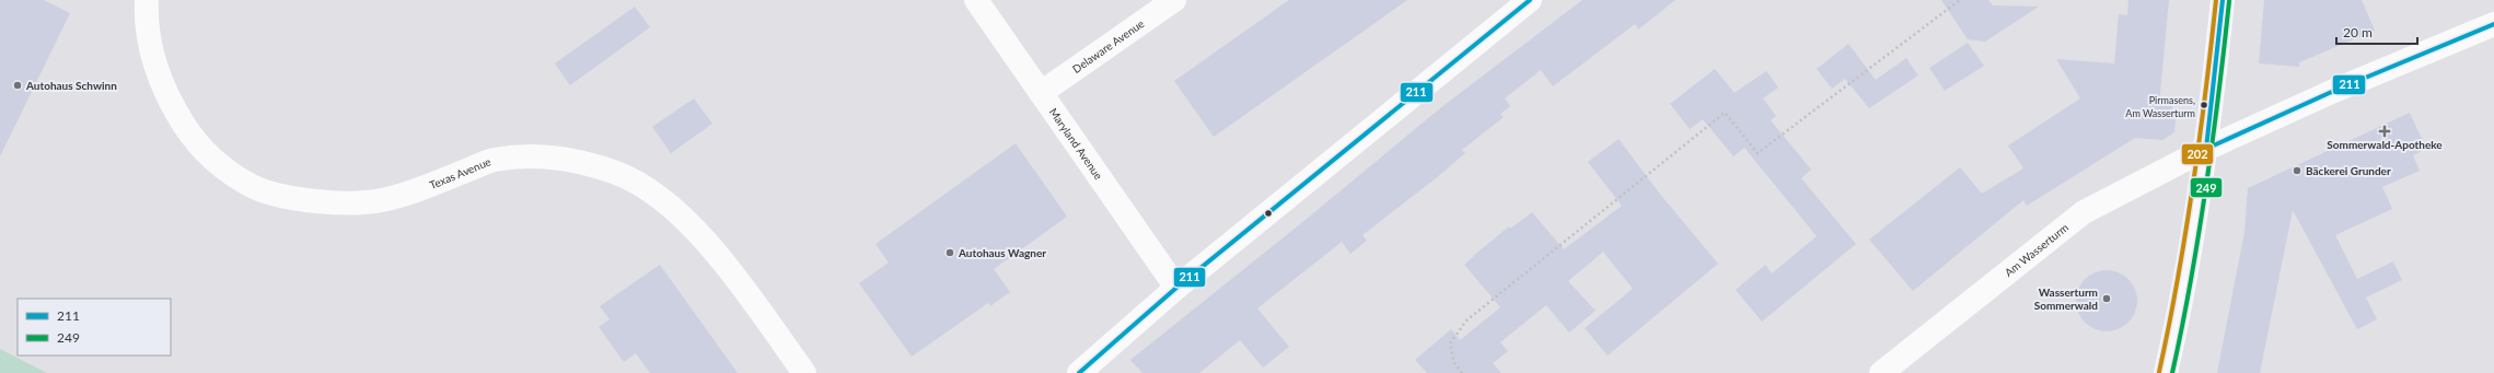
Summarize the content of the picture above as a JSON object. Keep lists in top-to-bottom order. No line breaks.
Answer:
{"streets":{"street":["Delaware Avenue","Maryland Avenue","Texas Avenue","Am Wasserturm"]},"crossings":[["Delaware Avenue","Maryland Avenue"]],"places":{"other":["Autohaus Schwinn","Pirmasens, Am Wasserturm","Bäckerei Grunder","Autohaus Wagner","Wasserturm Sommerwald"],"health":["Sommerwald-Apotheke"]},"lines":["transit line 211","transit line 202","transit line 249"],"legend":["211","249"],"scale_bar":"20 m"}
